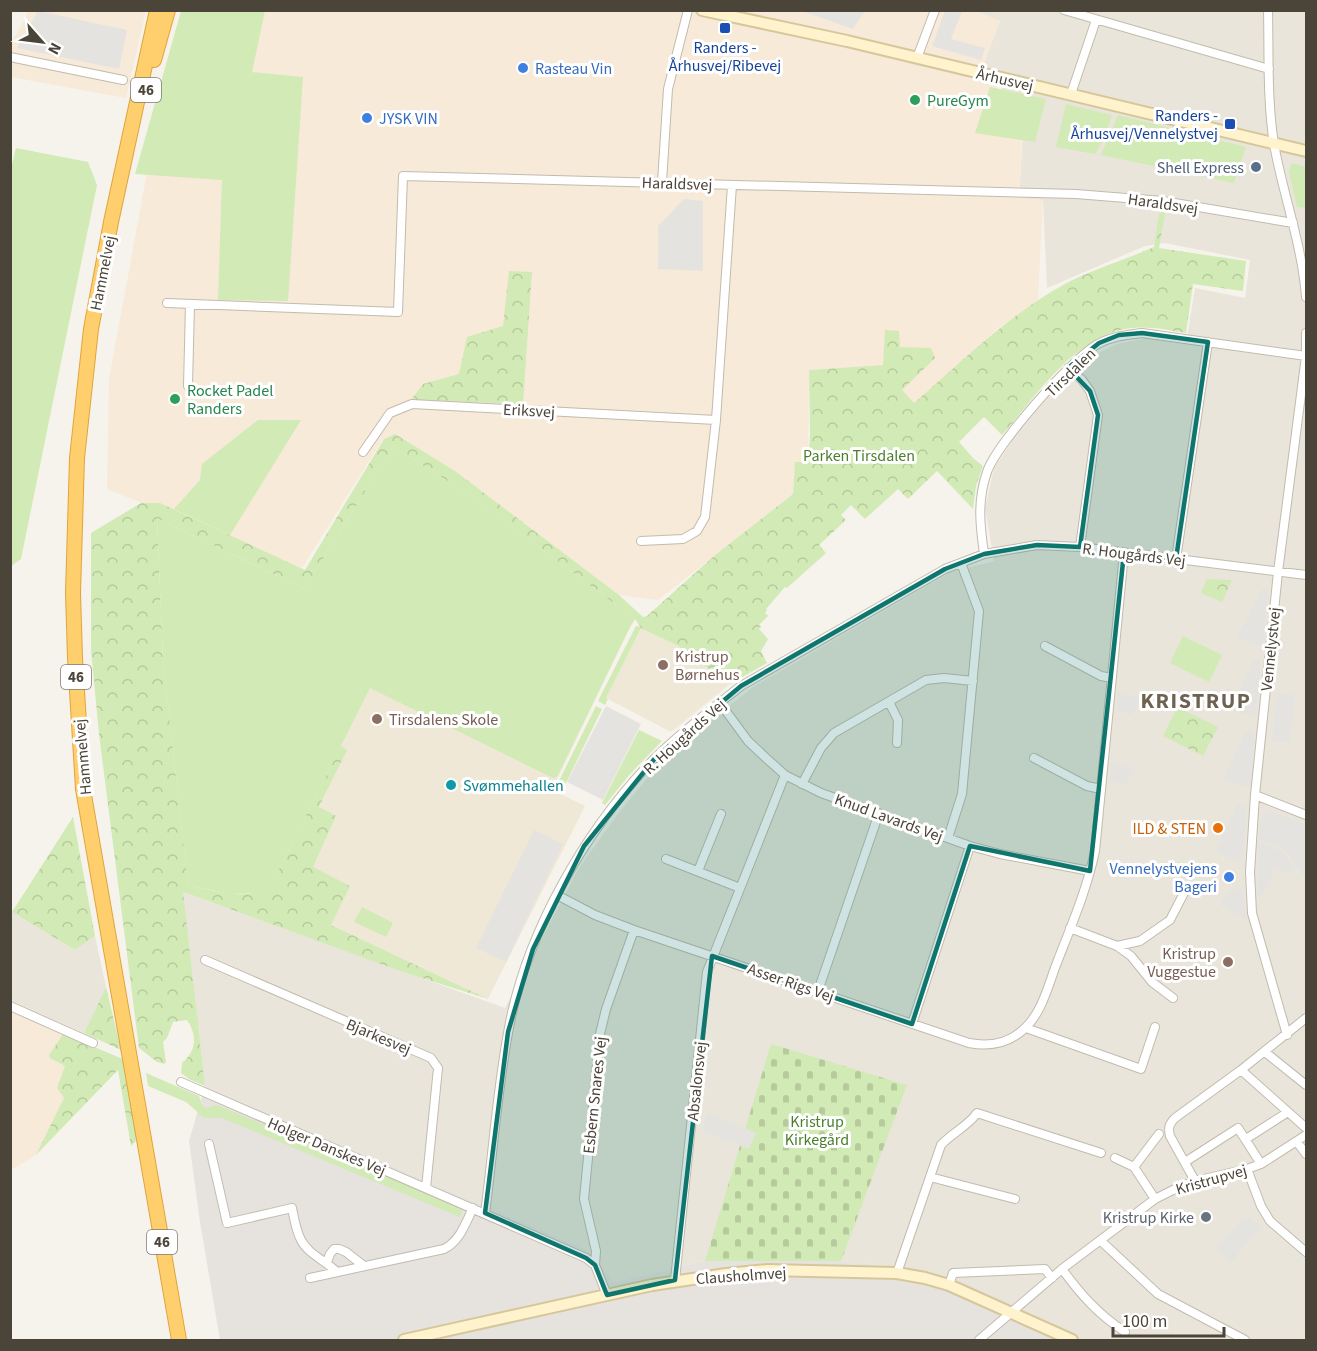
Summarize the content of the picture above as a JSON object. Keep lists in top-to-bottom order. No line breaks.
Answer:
{"streets":{"highway":["46","Hammelvej"],"street":["Århusvej","Haraldsvej","Tirsdalen","Eriksvej","R. Hougårds Vej","Vennelystvej","Knud Lavards Vej","Asser Rigs Vej","Bjarkesvej","Absalonsvej","Esbern Snares Vej","Holger Danskes Vej","Kristrupvej","Clausholmvej"]},"crossings":[["Tirsdalen","R. Hougårds Vej"],["Tirsdalen","Vennelystvej"],["R. Hougårds Vej","Vennelystvej"],["R. Hougårds Vej","Knud Lavards Vej"],["R. Hougårds Vej","Asser Rigs Vej"],["R. Hougårds Vej","Holger Danskes Vej"],["Knud Lavards Vej","Asser Rigs Vej"],["Knud Lavards Vej","Absalonsvej"],["Asser Rigs Vej","Absalonsvej"],["Asser Rigs Vej","Esbern Snares Vej"],["Bjarkesvej","Holger Danskes Vej"],["Absalonsvej","Clausholmvej"],["Esbern Snares Vej","Holger Danskes Vej"],["Kristrupvej","Clausholmvej"]],"districts":["KRISTRUP"],"parks":["Parken Tirsdalen","Kristrup Kirkegård"],"places":{"transit":["Randers - Århusvej/Ribevej","Randers - Århusvej/Vennelystvej"],"other":["Rasteau Vin","PureGym","JYSK VIN","Shell Express","Rocket Padel Randers","Kristrup Børnehus","Tirsdalens Skole","Svømmehallen","ILD & STEN","Vennelystvejens Bageri","Kristrup Vuggestue","Kristrup Kirke"]},"scale_bar":"100 m","north":"bottom right"}
